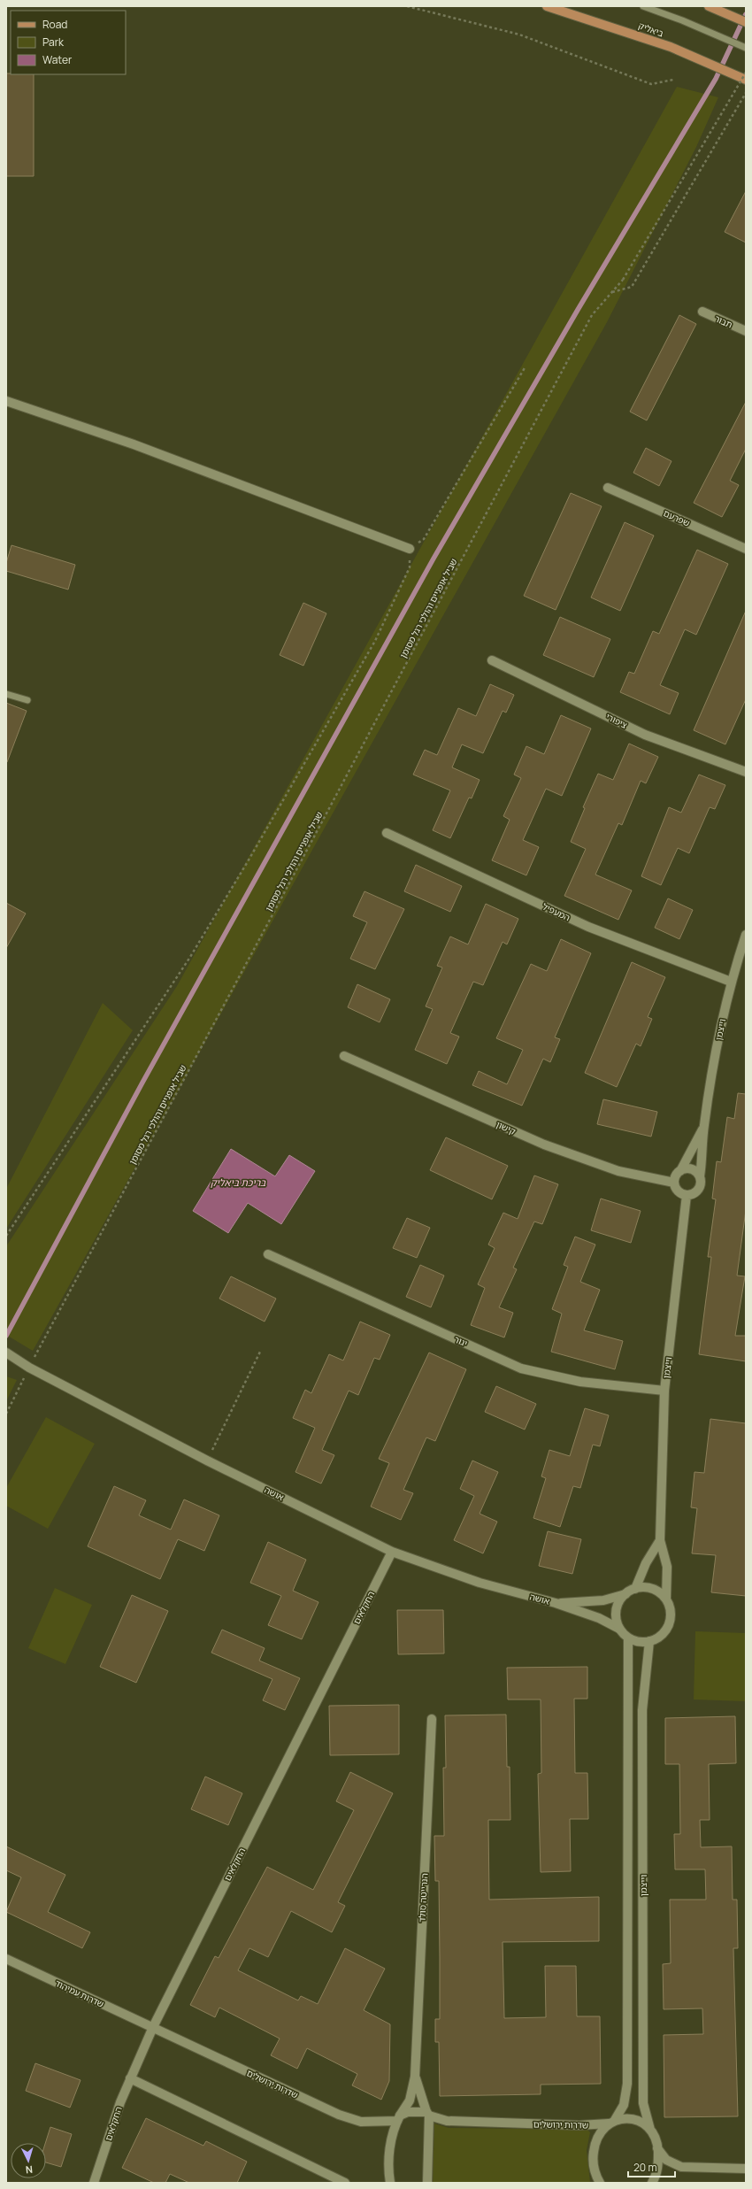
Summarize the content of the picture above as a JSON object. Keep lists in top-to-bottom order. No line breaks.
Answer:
{"streets":{"main road":["ביאליק"],"street":["תבור","שפרעם","ציפורי","המעפיל","וייצמן","קישון","יגור","אושה","החקלאים","הנרייטה סולד","שדרות עמיהוד","שדרות ירושלים"],"path":["שביל אופניים והולכי רגל מסומן"]},"crossings":[["שביל אופניים והולכי רגל מסומן","אושה"],["המעפיל","וייצמן"],["וייצמן","קישון"],["וייצמן","יגור"],["וייצמן","אושה"],["וייצמן","שדרות ירושלים"],["אושה","החקלאים"],["החקלאים","שדרות עמיהוד"],["החקלאים","שדרות ירושלים"],["הנרייטה סולד","שדרות ירושלים"],["שדרות עמיהוד","שדרות ירושלים"]],"water":["בריכת ביאליק"],"legend":["Road","Park","Water"],"scale_bar":"20 m","north":"bottom"}
